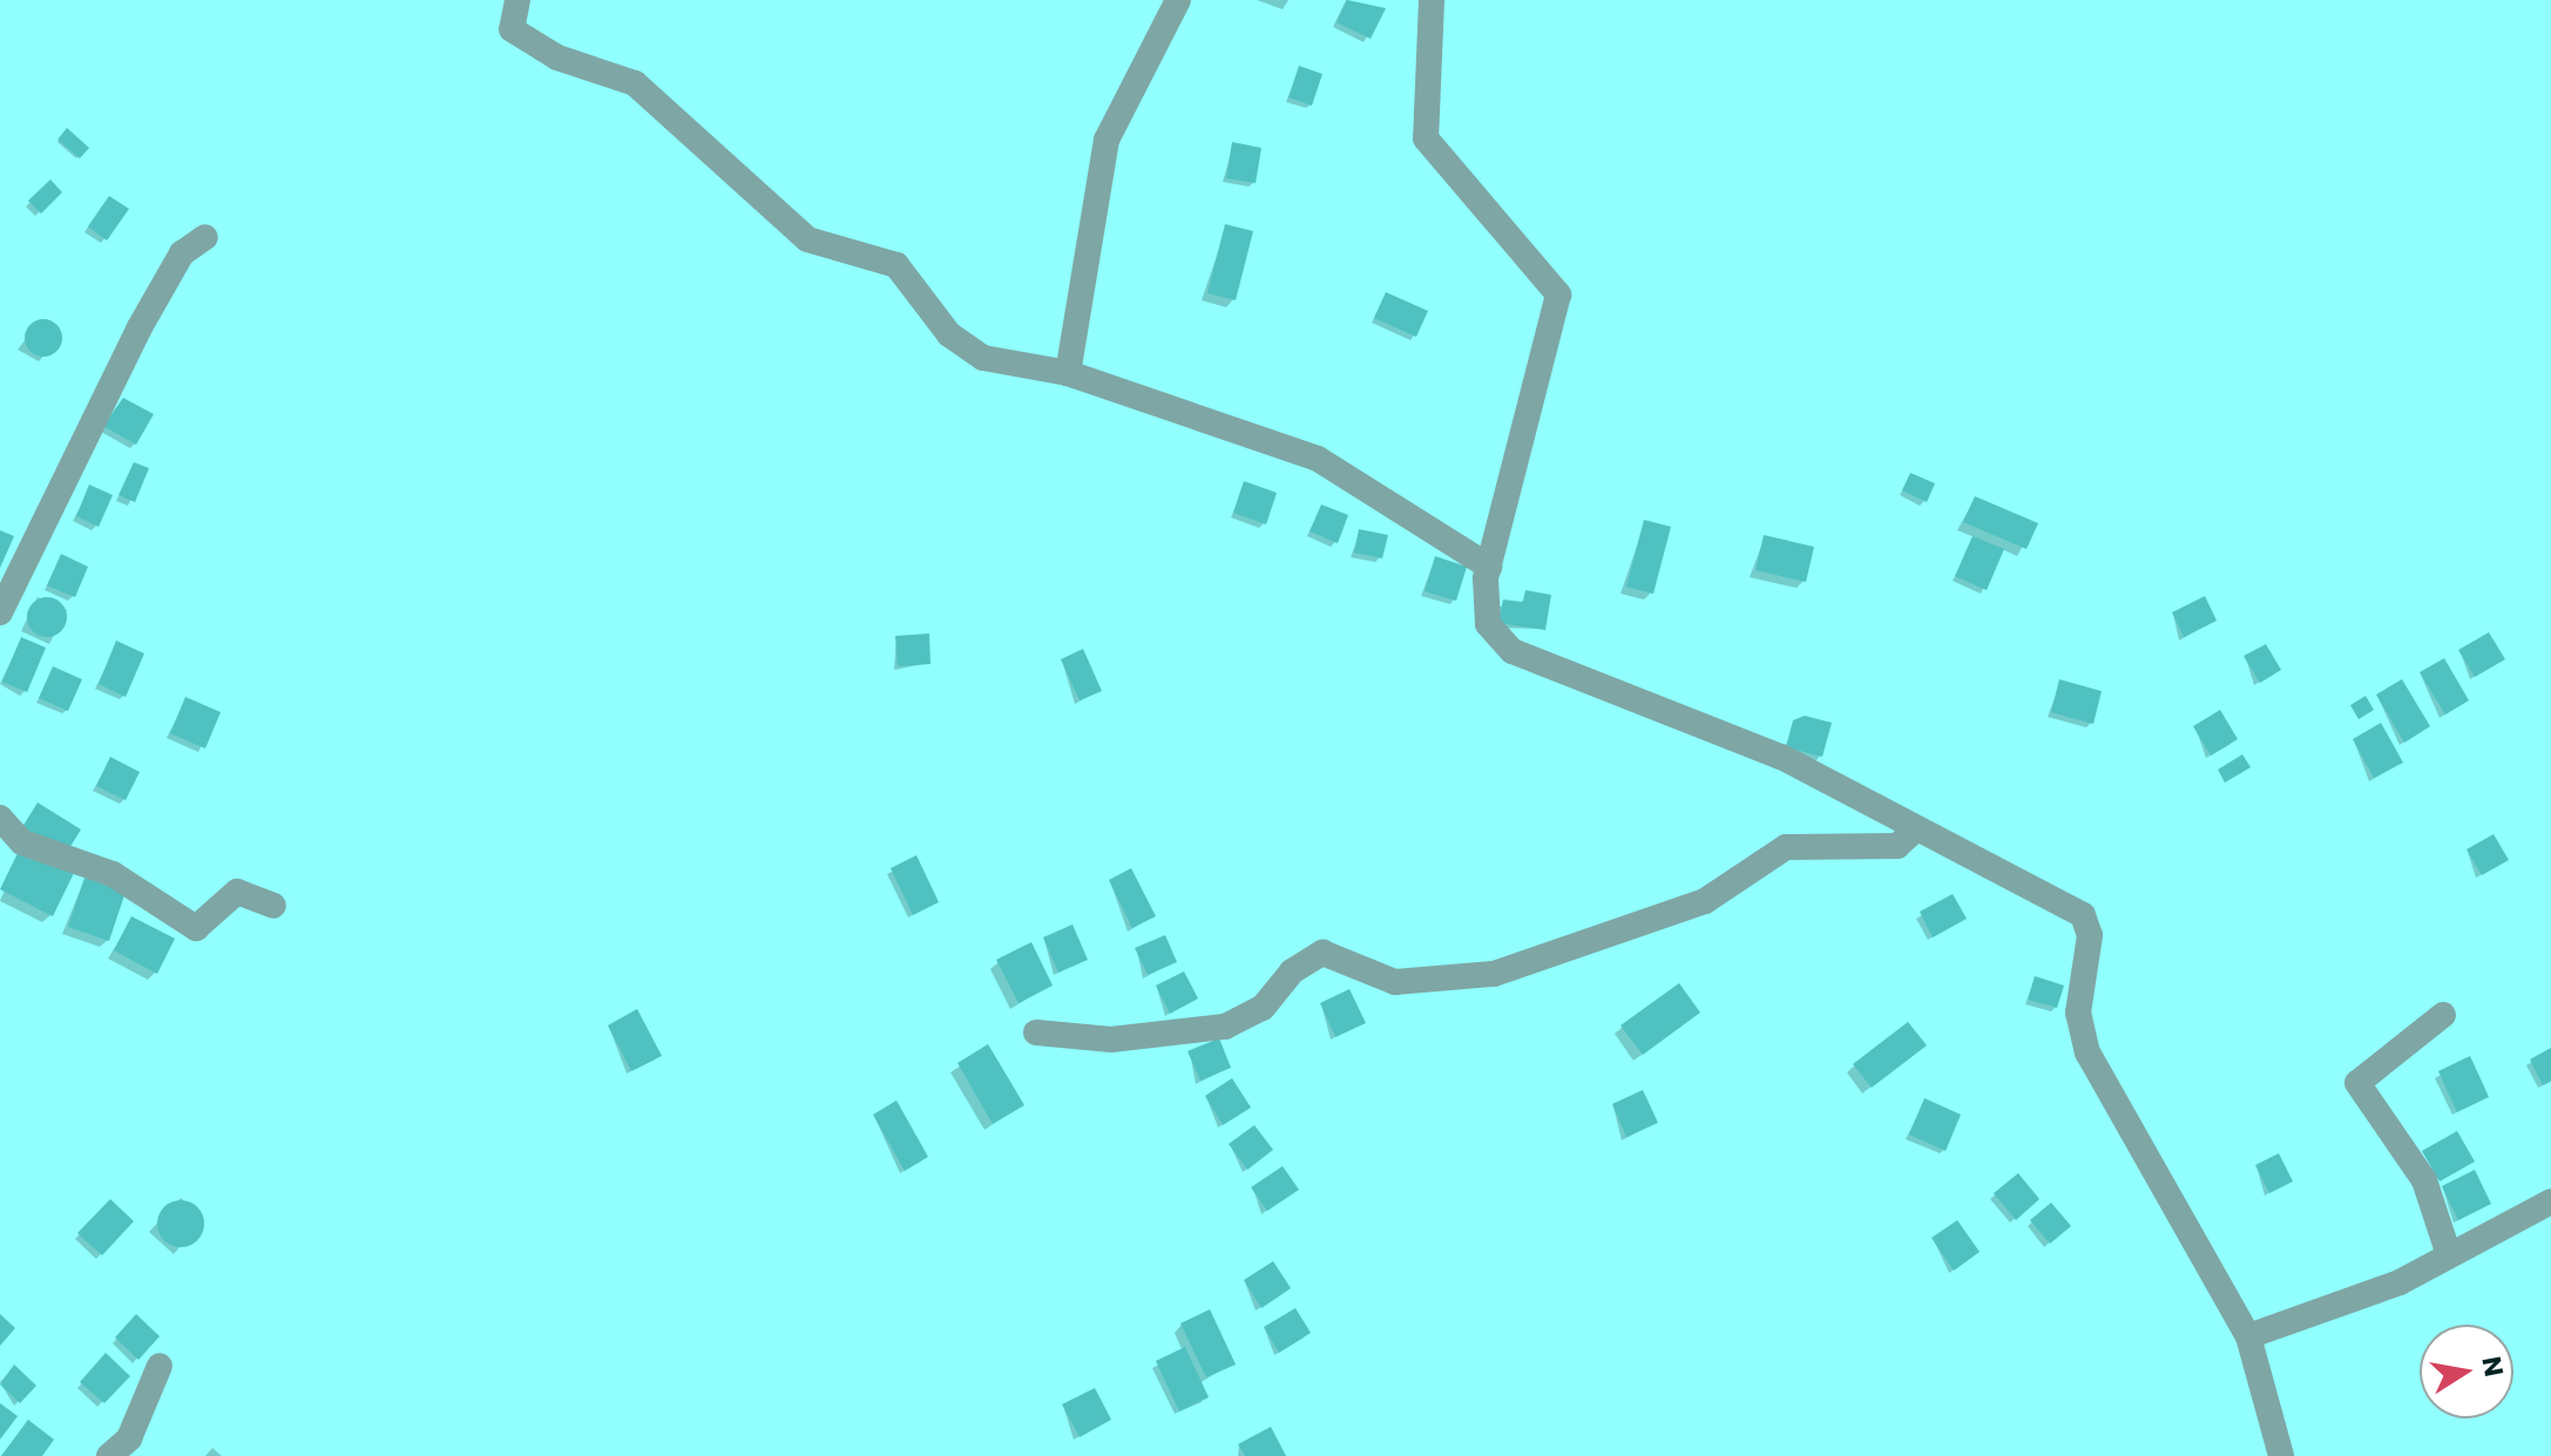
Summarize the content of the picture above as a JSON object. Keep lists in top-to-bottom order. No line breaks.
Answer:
{"north":"right"}
